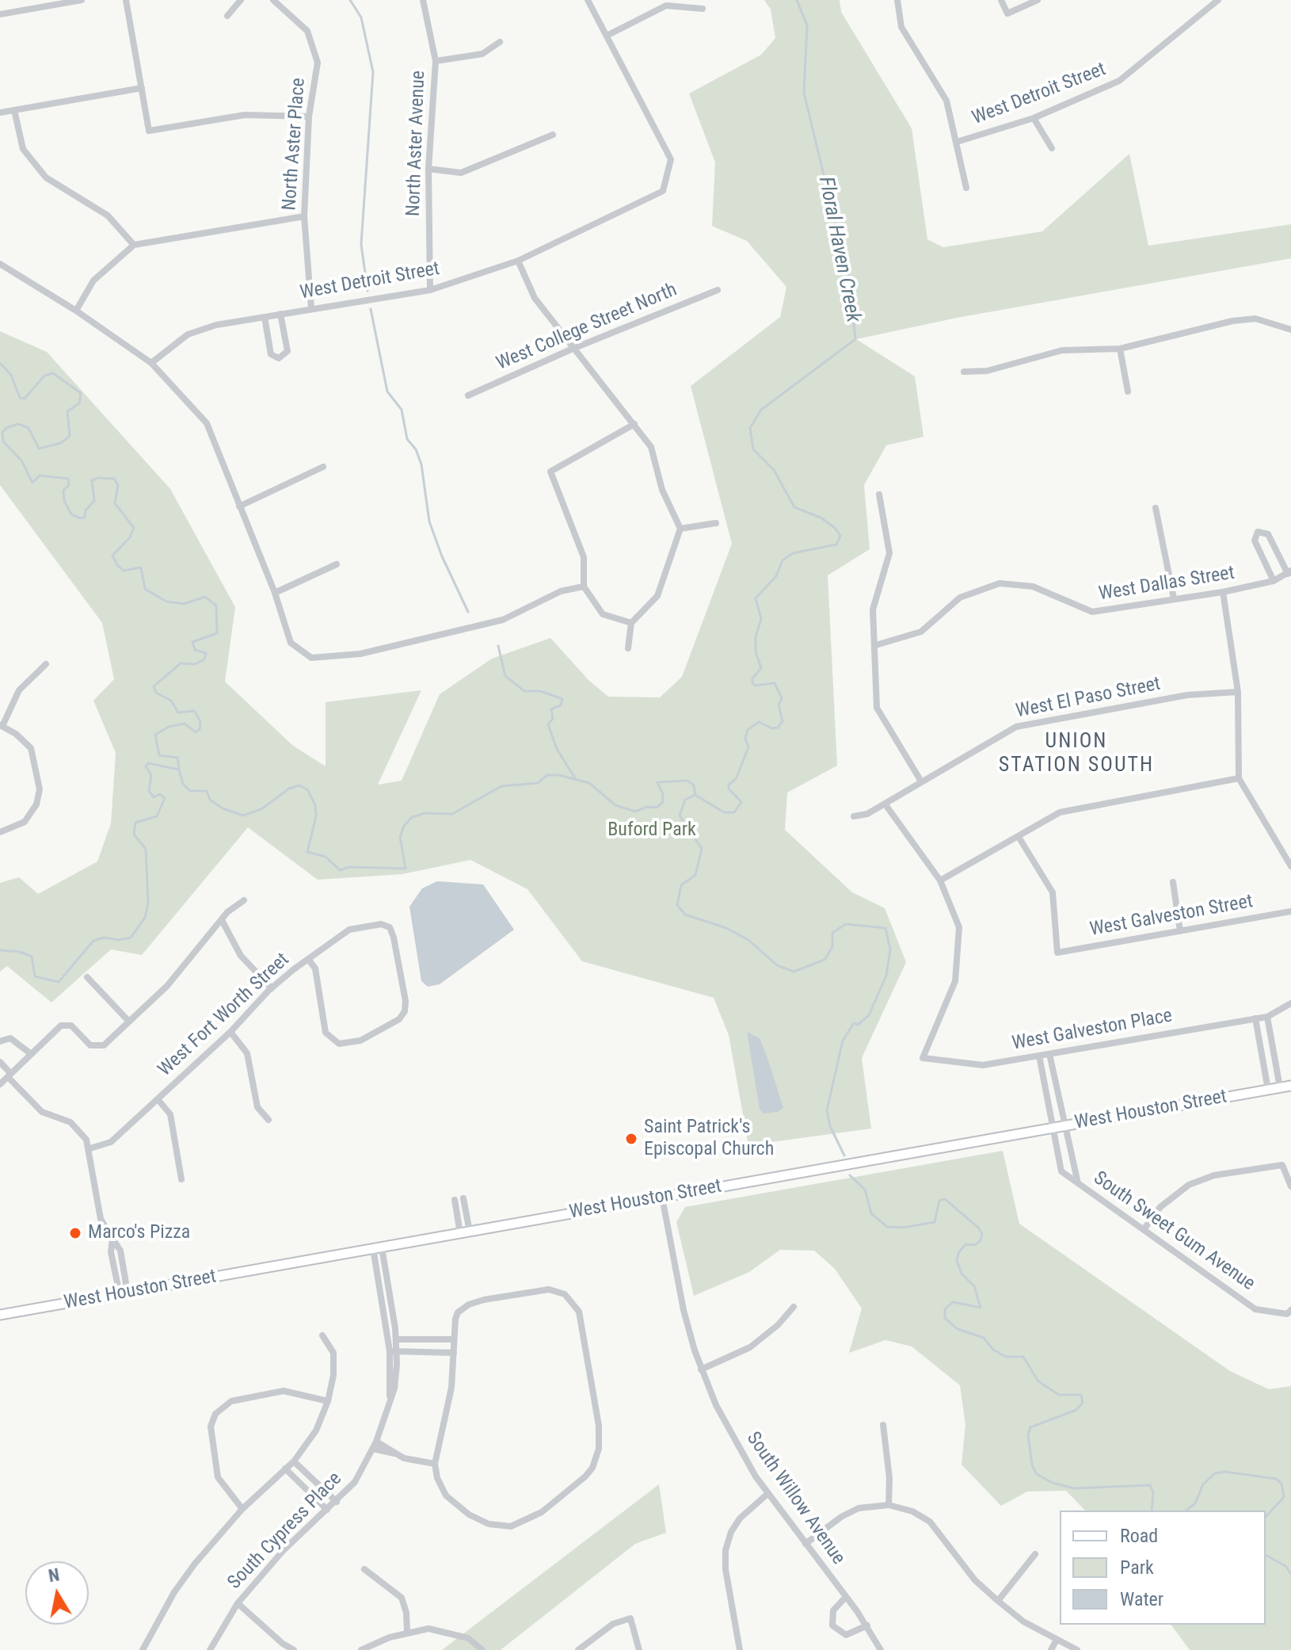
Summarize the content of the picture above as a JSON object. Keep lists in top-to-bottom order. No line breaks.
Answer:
{"streets":{"main road":["West Houston Street"],"street":["West Detroit Street","North Aster Avenue","North Aster Place","West College Street North","West Dallas Street","West El Paso Street","West Galveston Street","West Fort Worth Street","West Galveston Place","South Sweet Gum Avenue","South Willow Avenue","South Cypress Place"]},"crossings":[["West Detroit Street","North Aster Avenue"],["West Detroit Street","North Aster Place"],["West Galveston Place","South Sweet Gum Avenue"],["West Houston Street","South Sweet Gum Avenue"],["West Houston Street","South Willow Avenue"],["West Houston Street","South Cypress Place"]],"districts":["UNION STATION SOUTH"],"water":["Floral Haven Creek"],"parks":["Buford Park"],"places":["Saint Patrick's Episcopal Church","Marco's Pizza"],"legend":["Road","Park","Water"],"north":"top"}
